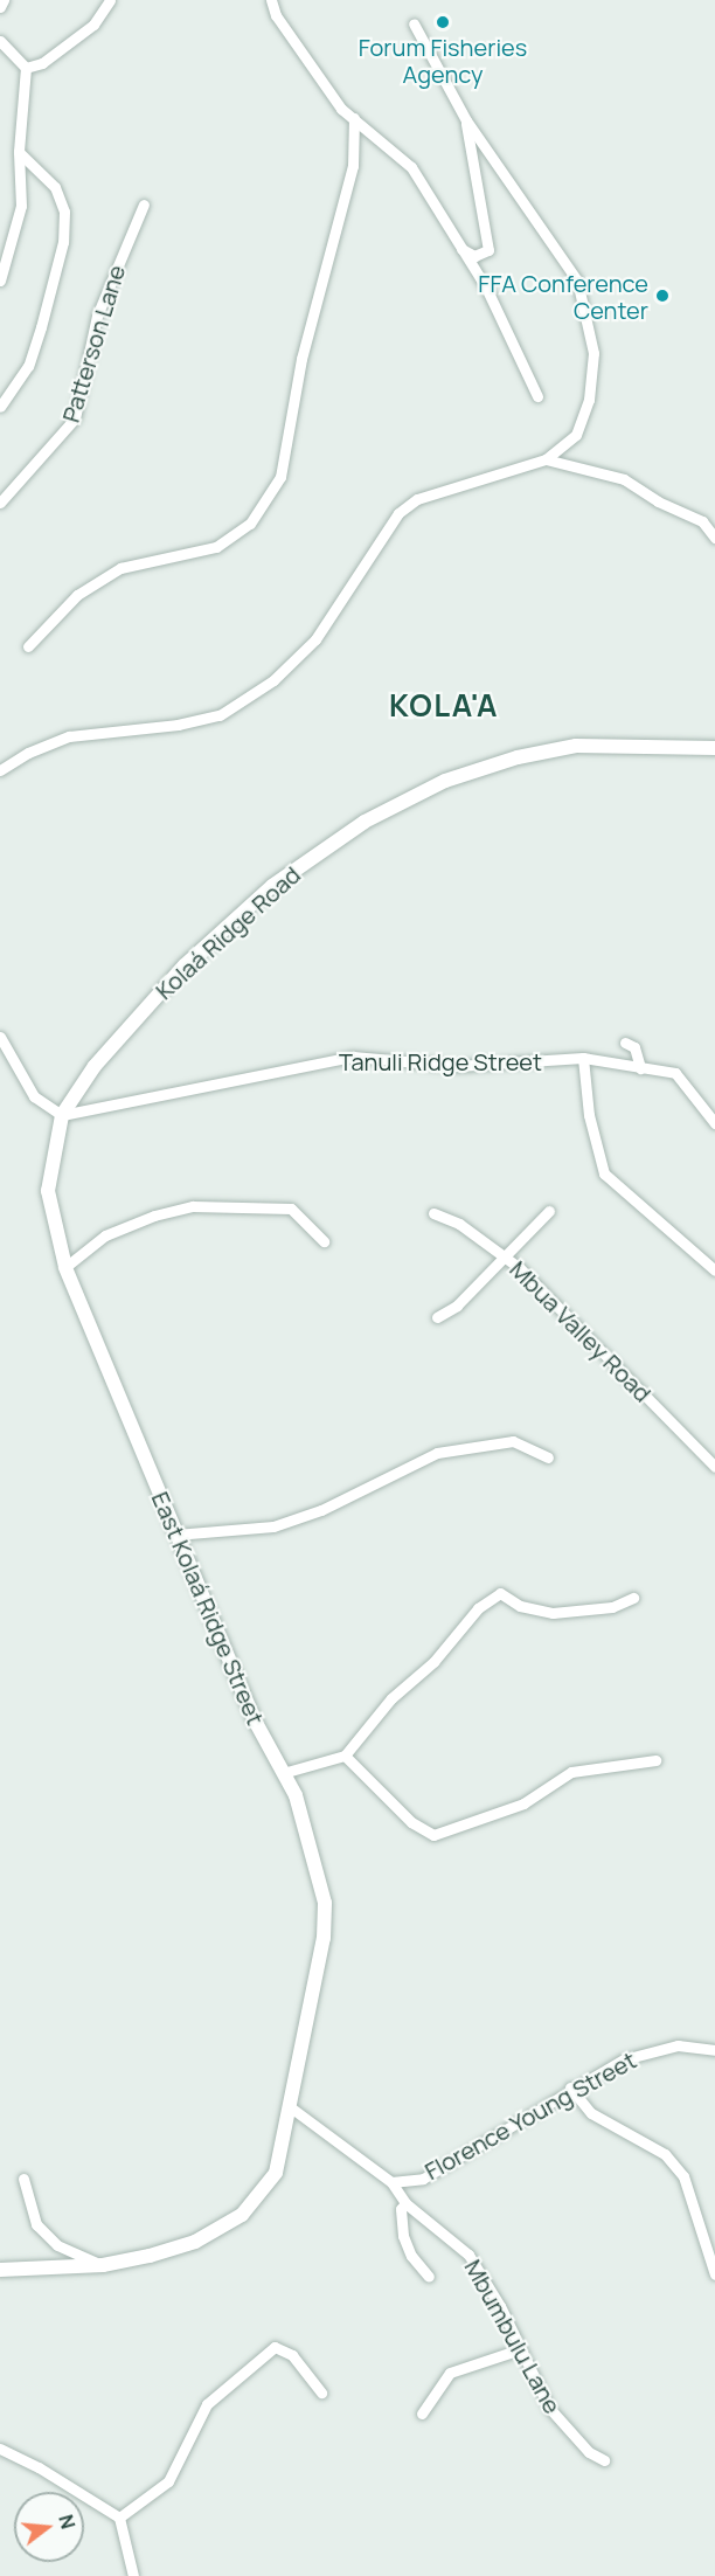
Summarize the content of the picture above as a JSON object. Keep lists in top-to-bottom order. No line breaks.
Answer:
{"streets":{"street":["Patterson Lane","Kolaá Ridge Road","Tanuli Ridge Street","Mbua Valley Road","East Kolaá Ridge Street","Florence Young Street","Mbumbulu Lane"]},"crossings":[["Kolaá Ridge Road","Tanuli Ridge Street"],["Kolaá Ridge Road","East Kolaá Ridge Street"],["Tanuli Ridge Street","East Kolaá Ridge Street"],["Florence Young Street","Mbumbulu Lane"]],"districts":["KOLA'A"],"places":["Forum Fisheries Agency","FFA Conference Center"],"north":"right"}
